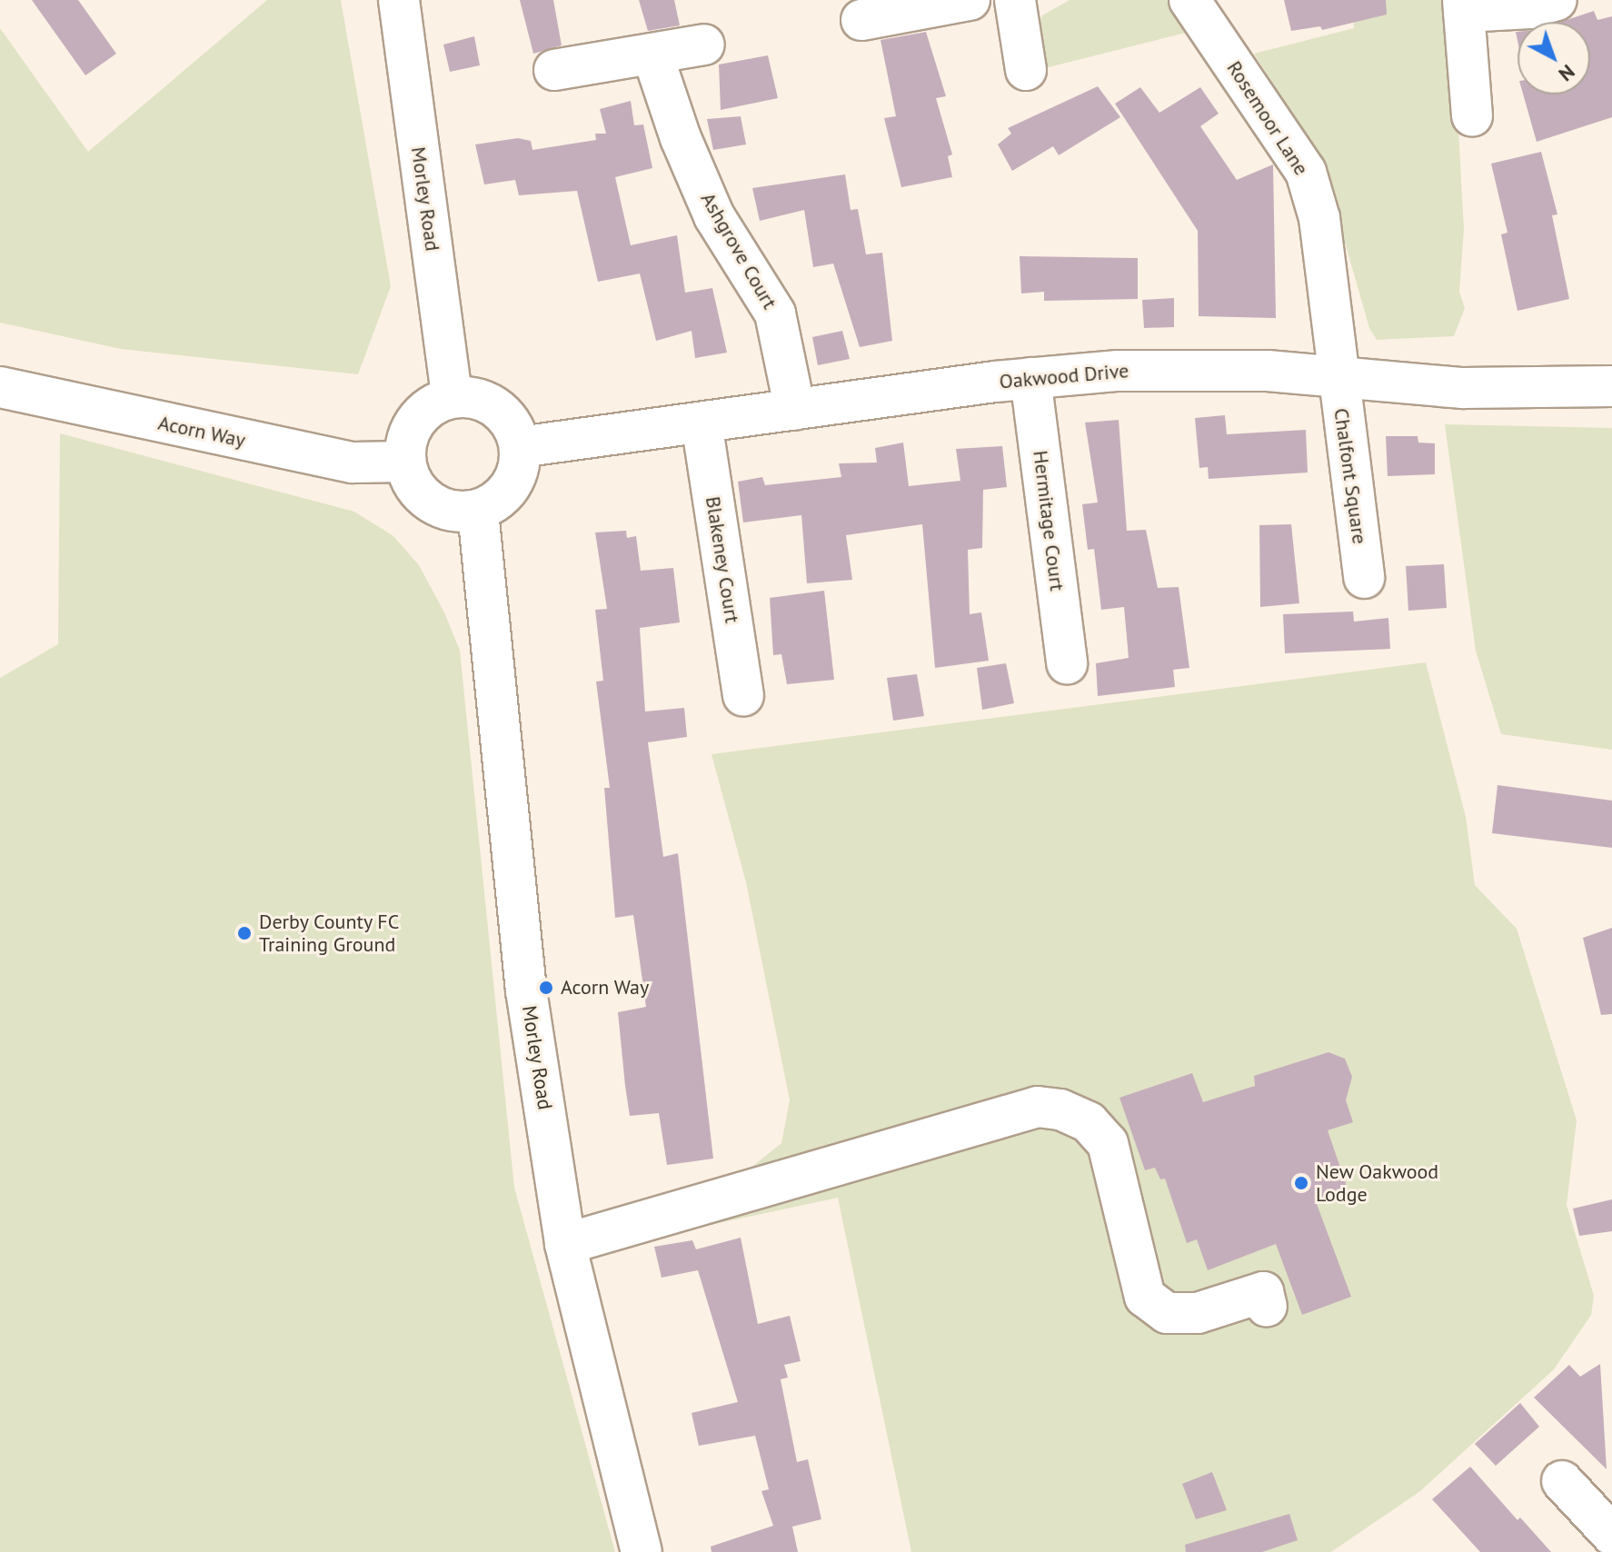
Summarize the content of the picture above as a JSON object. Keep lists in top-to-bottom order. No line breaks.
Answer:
{"streets":{"street":["Rosemoor Lane","Morley Road","Ashgrove Court","Oakwood Drive","Acorn Way","Chalfont Square","Hermitage Court","Blakeney Court"]},"crossings":[["Rosemoor Lane","Oakwood Drive"],["Rosemoor Lane","Chalfont Square"],["Morley Road","Oakwood Drive"],["Morley Road","Acorn Way"],["Ashgrove Court","Oakwood Drive"],["Oakwood Drive","Acorn Way"],["Oakwood Drive","Chalfont Square"],["Oakwood Drive","Hermitage Court"],["Oakwood Drive","Blakeney Court"]],"places":["Derby County FC Training Ground","Acorn Way","New Oakwood Lodge"],"north":"bottom right"}
